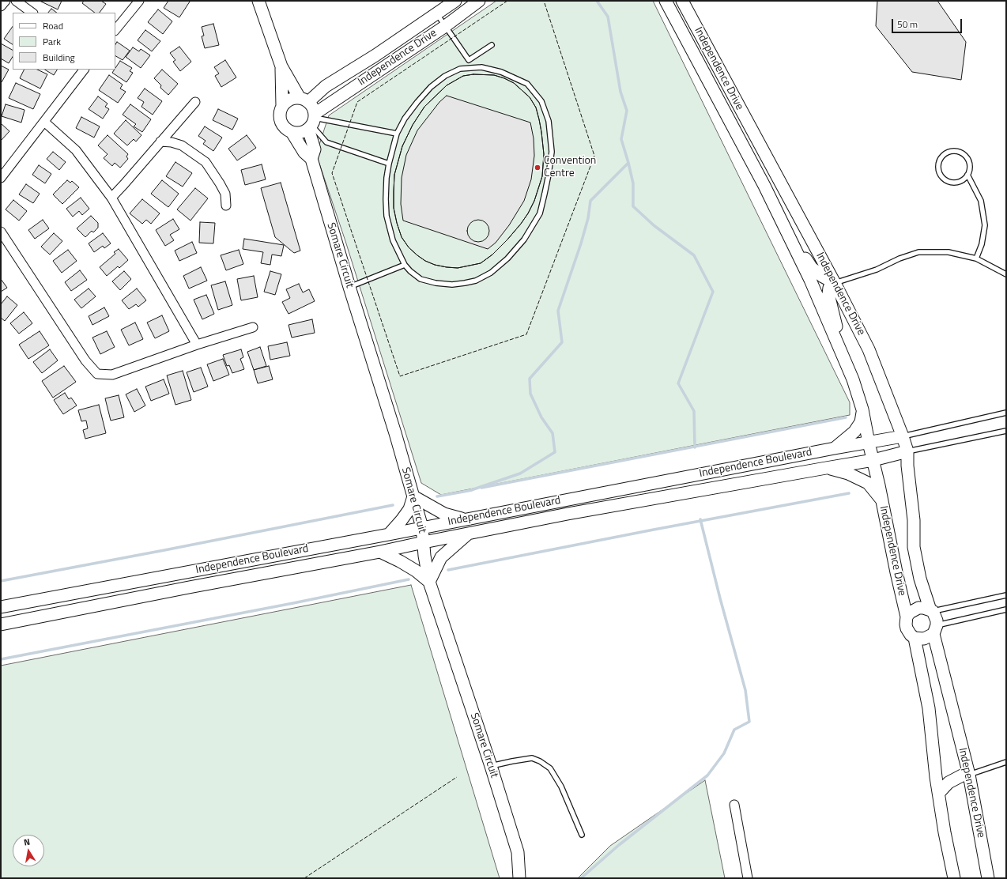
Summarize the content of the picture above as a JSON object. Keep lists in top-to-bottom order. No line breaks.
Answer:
{"streets":{"street":["Independence Drive","Somare Circuit","Independence Boulevard"]},"crossings":[["Independence Drive","Somare Circuit"],["Independence Drive","Independence Boulevard"],["Somare Circuit","Independence Boulevard"]],"places":["Convention Centre"],"legend":["Road","Park","Building"],"scale_bar":"50 m","north":"top"}
